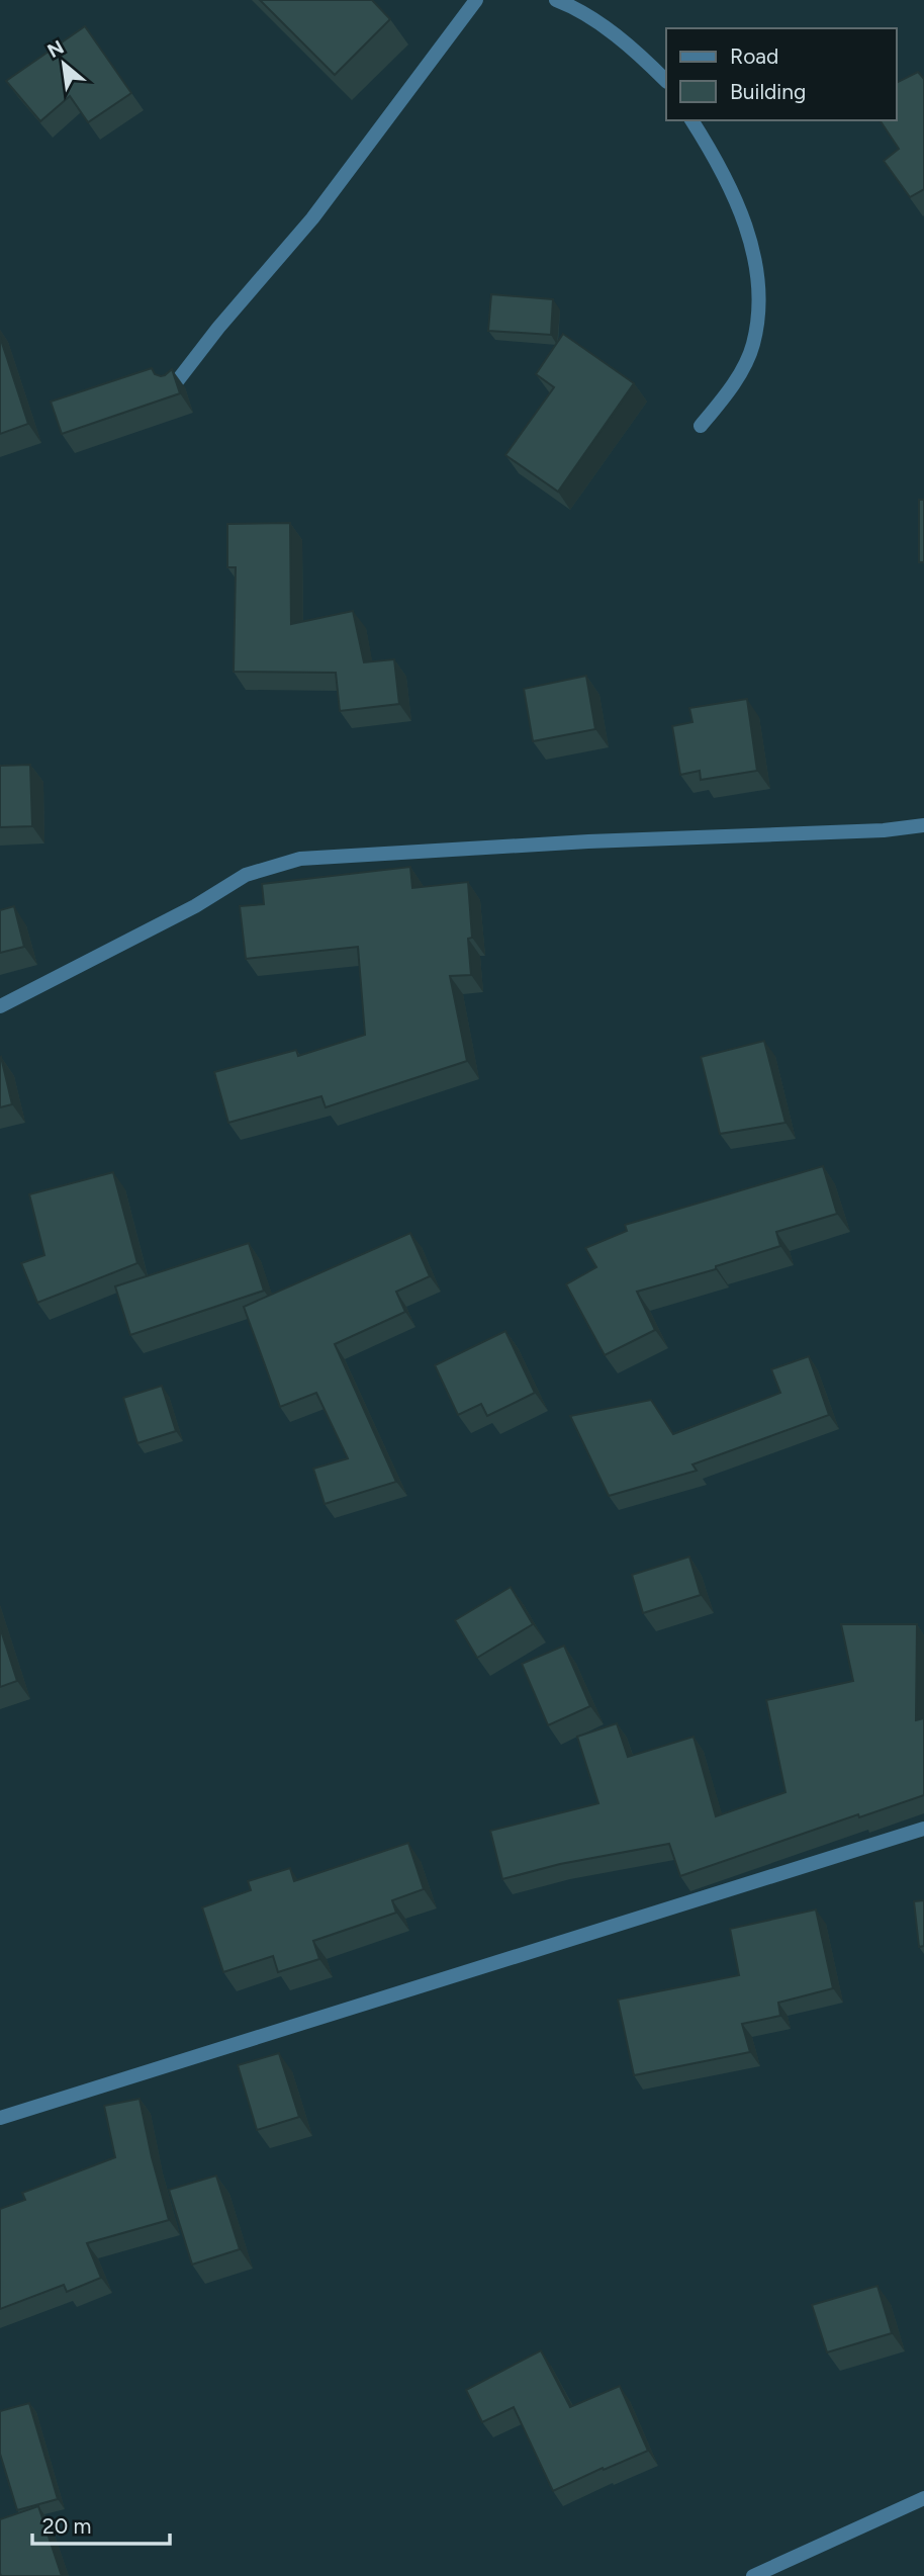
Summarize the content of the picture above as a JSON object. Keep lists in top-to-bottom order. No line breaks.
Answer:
{"legend":["Road","Building"],"scale_bar":"20 m","north":"top left"}
